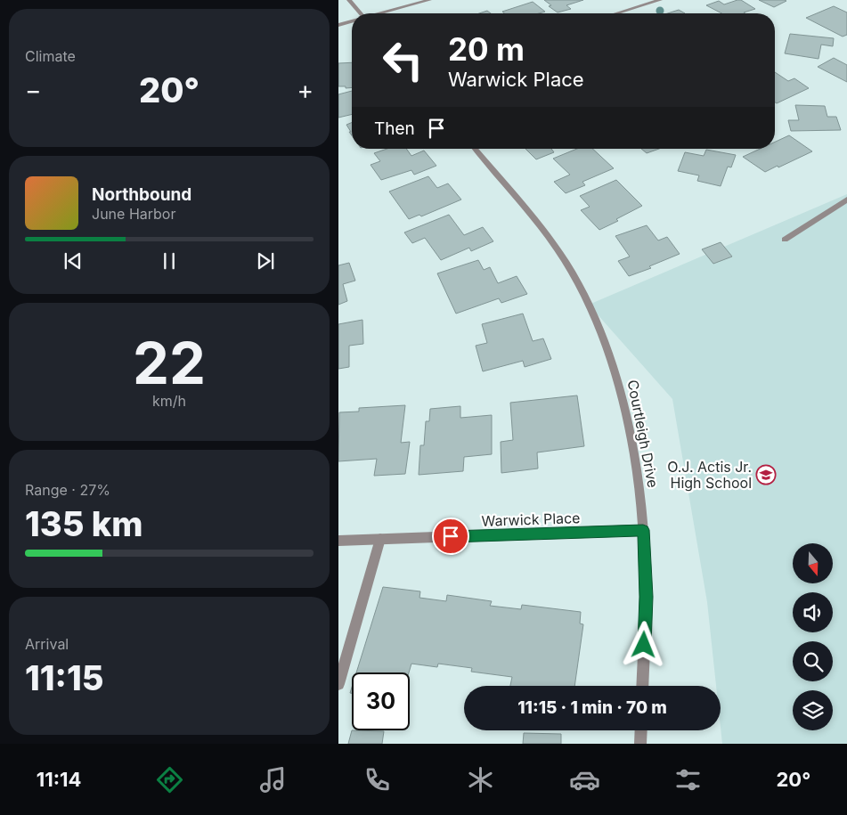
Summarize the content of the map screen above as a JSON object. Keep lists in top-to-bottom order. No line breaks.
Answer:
{"streets":{"street":["Courtleigh Drive","Warwick Place"]},"crossings":[["Courtleigh Drive","Warwick Place"]],"places":{"school or university":["O.J. Actis Jr. High School"]},"north":"bottom","page":{"tile":["Climate",["22","km/h"],["Range · 27%","135 km"],["Arrival","11:15"]],"turn":["20 m","Warwick Place"],"heat":["−","20°","+"],"then":"Then","song":["Northbound","June Harbor"],"limit":"30","trip":"11:15 · 1 min · 70 m","tabs":["11:14","20°"]}}
